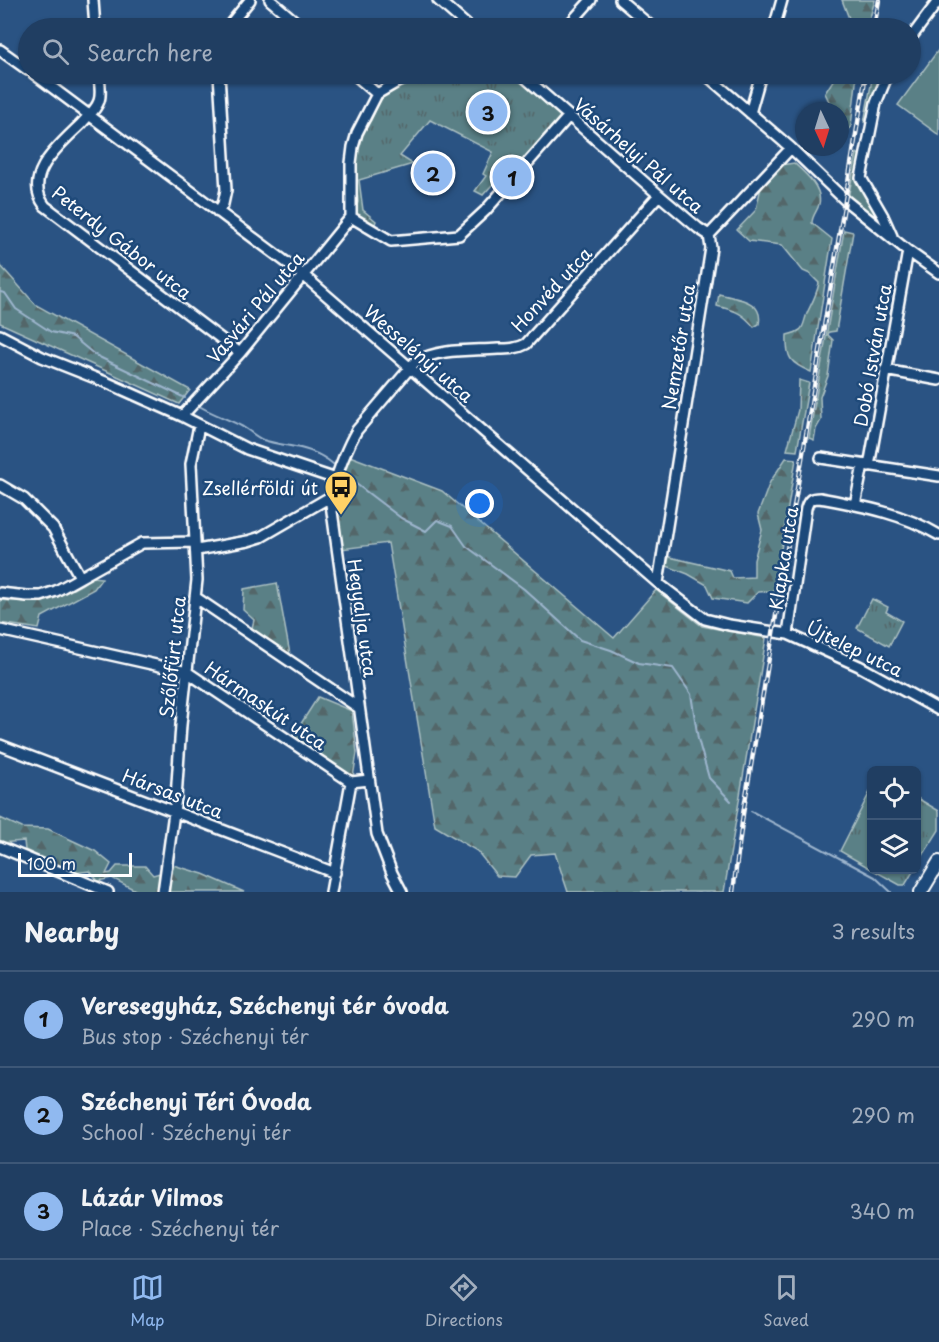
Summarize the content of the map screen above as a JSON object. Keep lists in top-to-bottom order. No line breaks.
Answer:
{"streets":{"street":["Vásárhelyi Pál utca","Peterdy Gábor utca","Honvéd utca","Vasvári Pál utca","Nemzetőr utca","Wesselényi utca","Dobó István utca","Klapka utca","Hegyalja utca","Újtelep utca","Szőlőfürt utca","Hármaskút utca","Hársas utca"]},"crossings":[["Vásárhelyi Pál utca","Honvéd utca"],["Vásárhelyi Pál utca","Nemzetőr utca"],["Peterdy Gábor utca","Vasvári Pál utca"],["Peterdy Gábor utca","Wesselényi utca"],["Honvéd utca","Wesselényi utca"],["Honvéd utca","Hegyalja utca"],["Vasvári Pál utca","Wesselényi utca"],["Nemzetőr utca","Wesselényi utca"],["Wesselényi utca","Klapka utca"],["Wesselényi utca","Hegyalja utca"],["Wesselényi utca","Újtelep utca"],["Dobó István utca","Klapka utca"],["Klapka utca","Újtelep utca"],["Szőlőfürt utca","Hármaskút utca"],["Szőlőfürt utca","Hársas utca"]],"places":{"bus stop":["Zsellérföldi út"]},"scale_bar":"100 m","north":"bottom","page":{"search":"Search here","pins":["3","2","1"],"scale":"100 m","heading":["Nearby","3 results"],"list":[{"mark":"1","name":"Veresegyház, Széchenyi tér óvoda","note":"Bus stop · Széchenyi tér","value":"290 m"},{"mark":"2","name":"Széchenyi Téri Óvoda","note":"School · Széchenyi tér","value":"290 m"},{"mark":"3","name":"Lázár Vilmos","note":"Place · Széchenyi tér","value":"340 m"}],"nav":["Map","Directions","Saved"]}}
